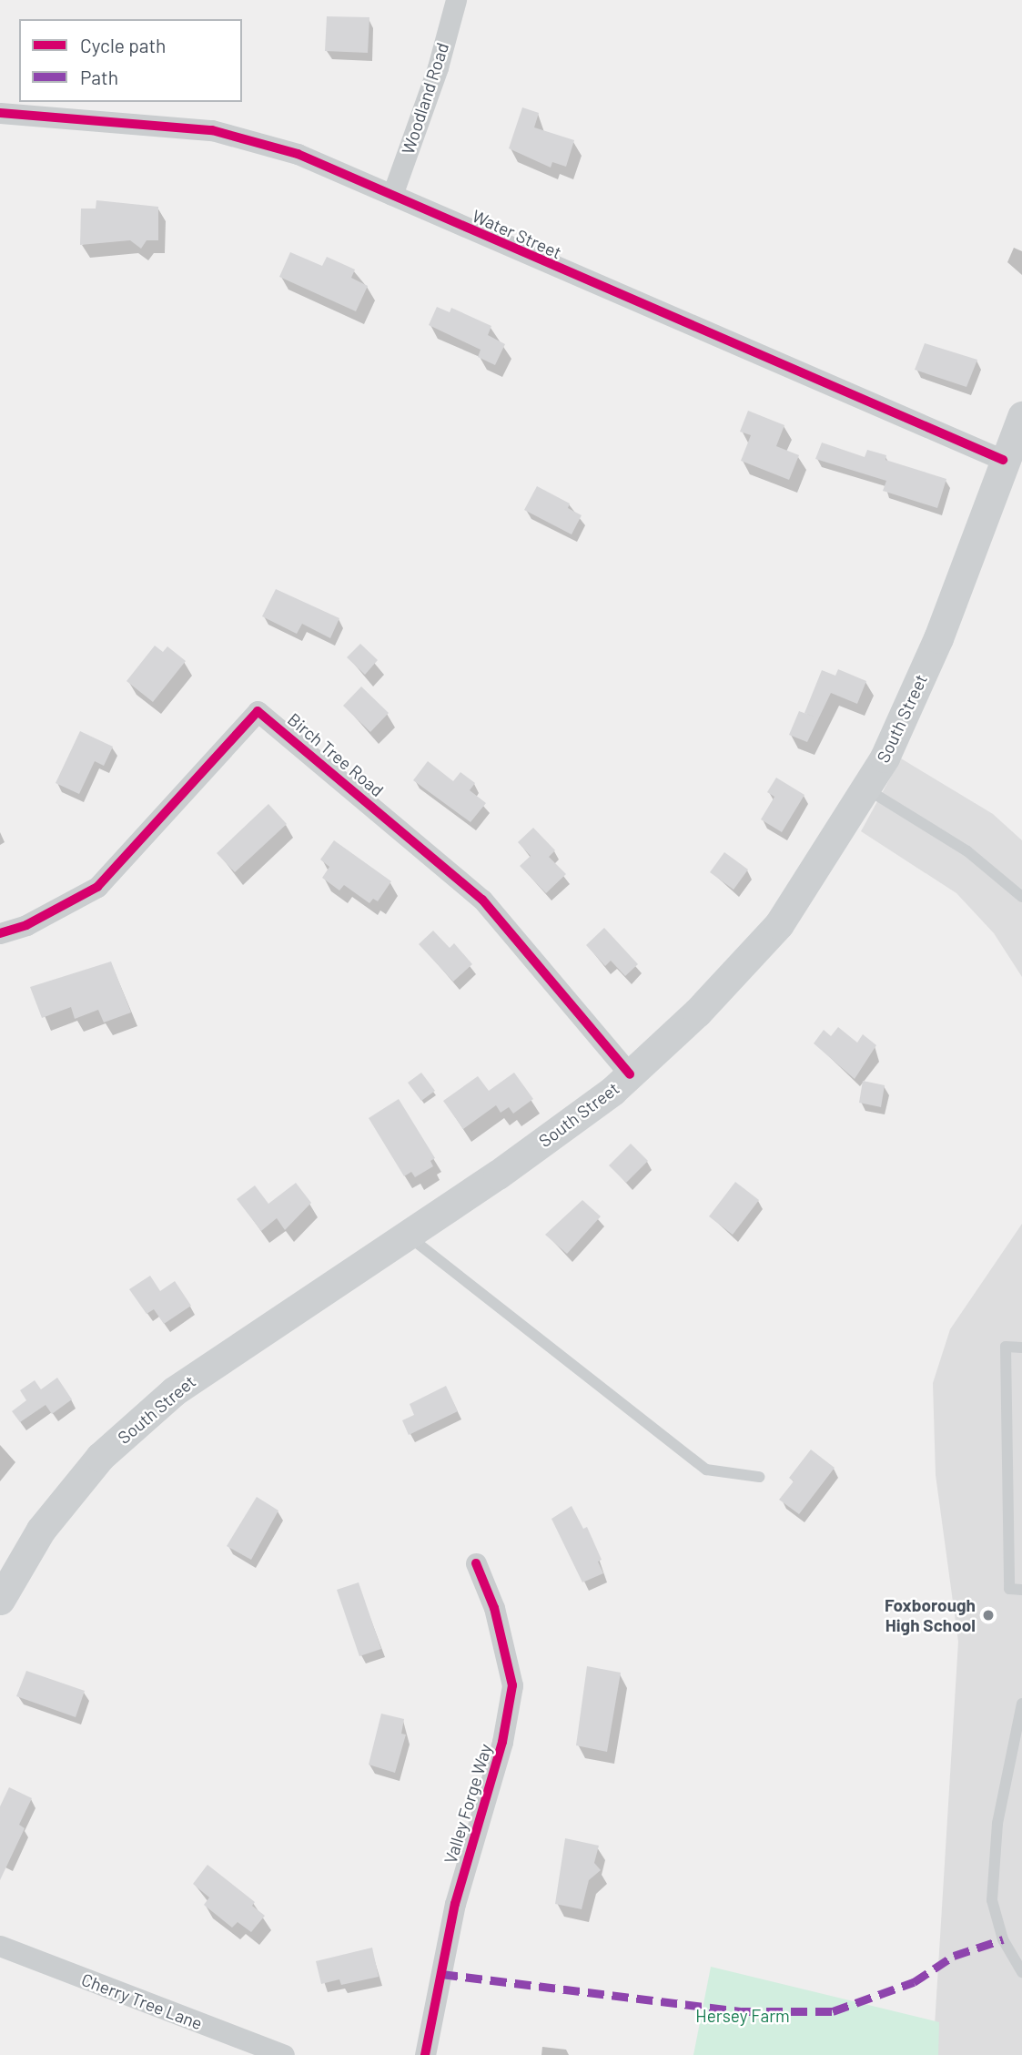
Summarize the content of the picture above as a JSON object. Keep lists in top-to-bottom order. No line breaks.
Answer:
{"streets":{"main road":["South Street"],"street":["Woodland Road","Water Street","Birch Tree Road","Valley Forge Way","Cherry Tree Lane"]},"crossings":[["Woodland Road","Water Street"],["Water Street","South Street"],["South Street","Birch Tree Road"]],"parks":["Hersey Farm"],"places":["Foxborough High School"],"legend":["Cycle path","Path"]}
